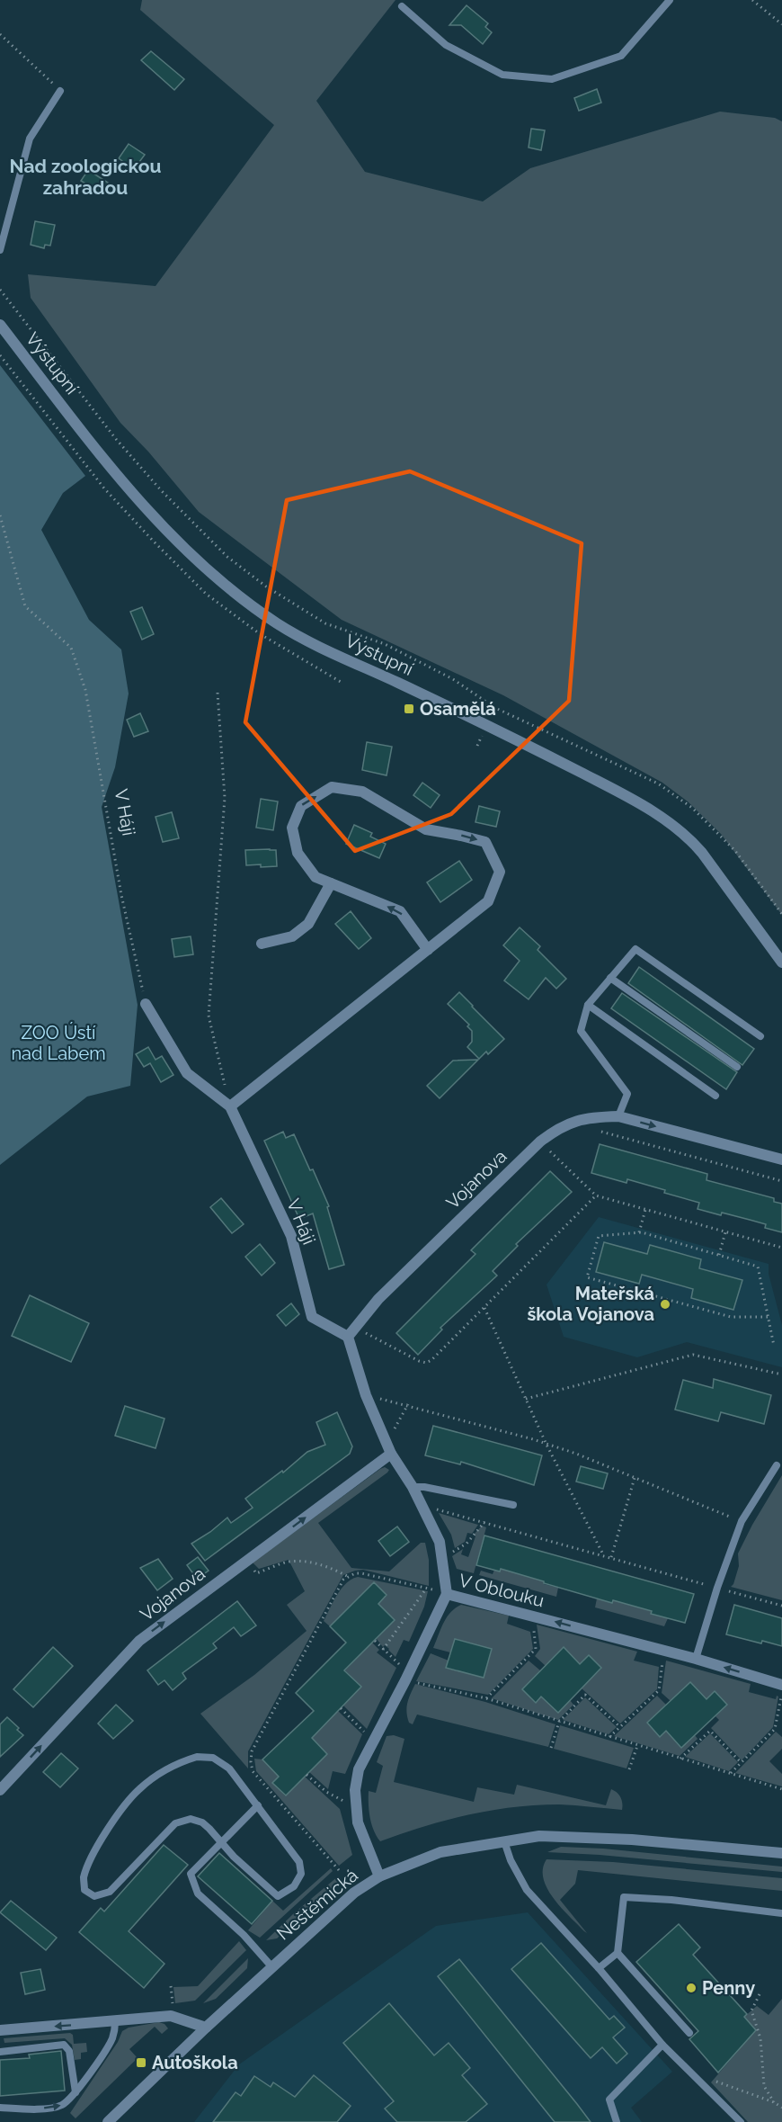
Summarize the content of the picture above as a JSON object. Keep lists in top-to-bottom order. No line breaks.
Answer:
{"streets":{"street":["Výstupní","V Háji","Vojanova","V Oblouku","Neštěmická"]},"crossings":[["V Háji","Vojanova"],["V Oblouku","Neštěmická"]],"one_way":["Vojanova"],"districts":["Nad zoologickou zahradou"],"parks":["ZOO Ústí nad Labem"],"places":{"transit":["Osamělá","Autoškola"],"other":["Mateřská škola Vojanova","Penny"]}}
